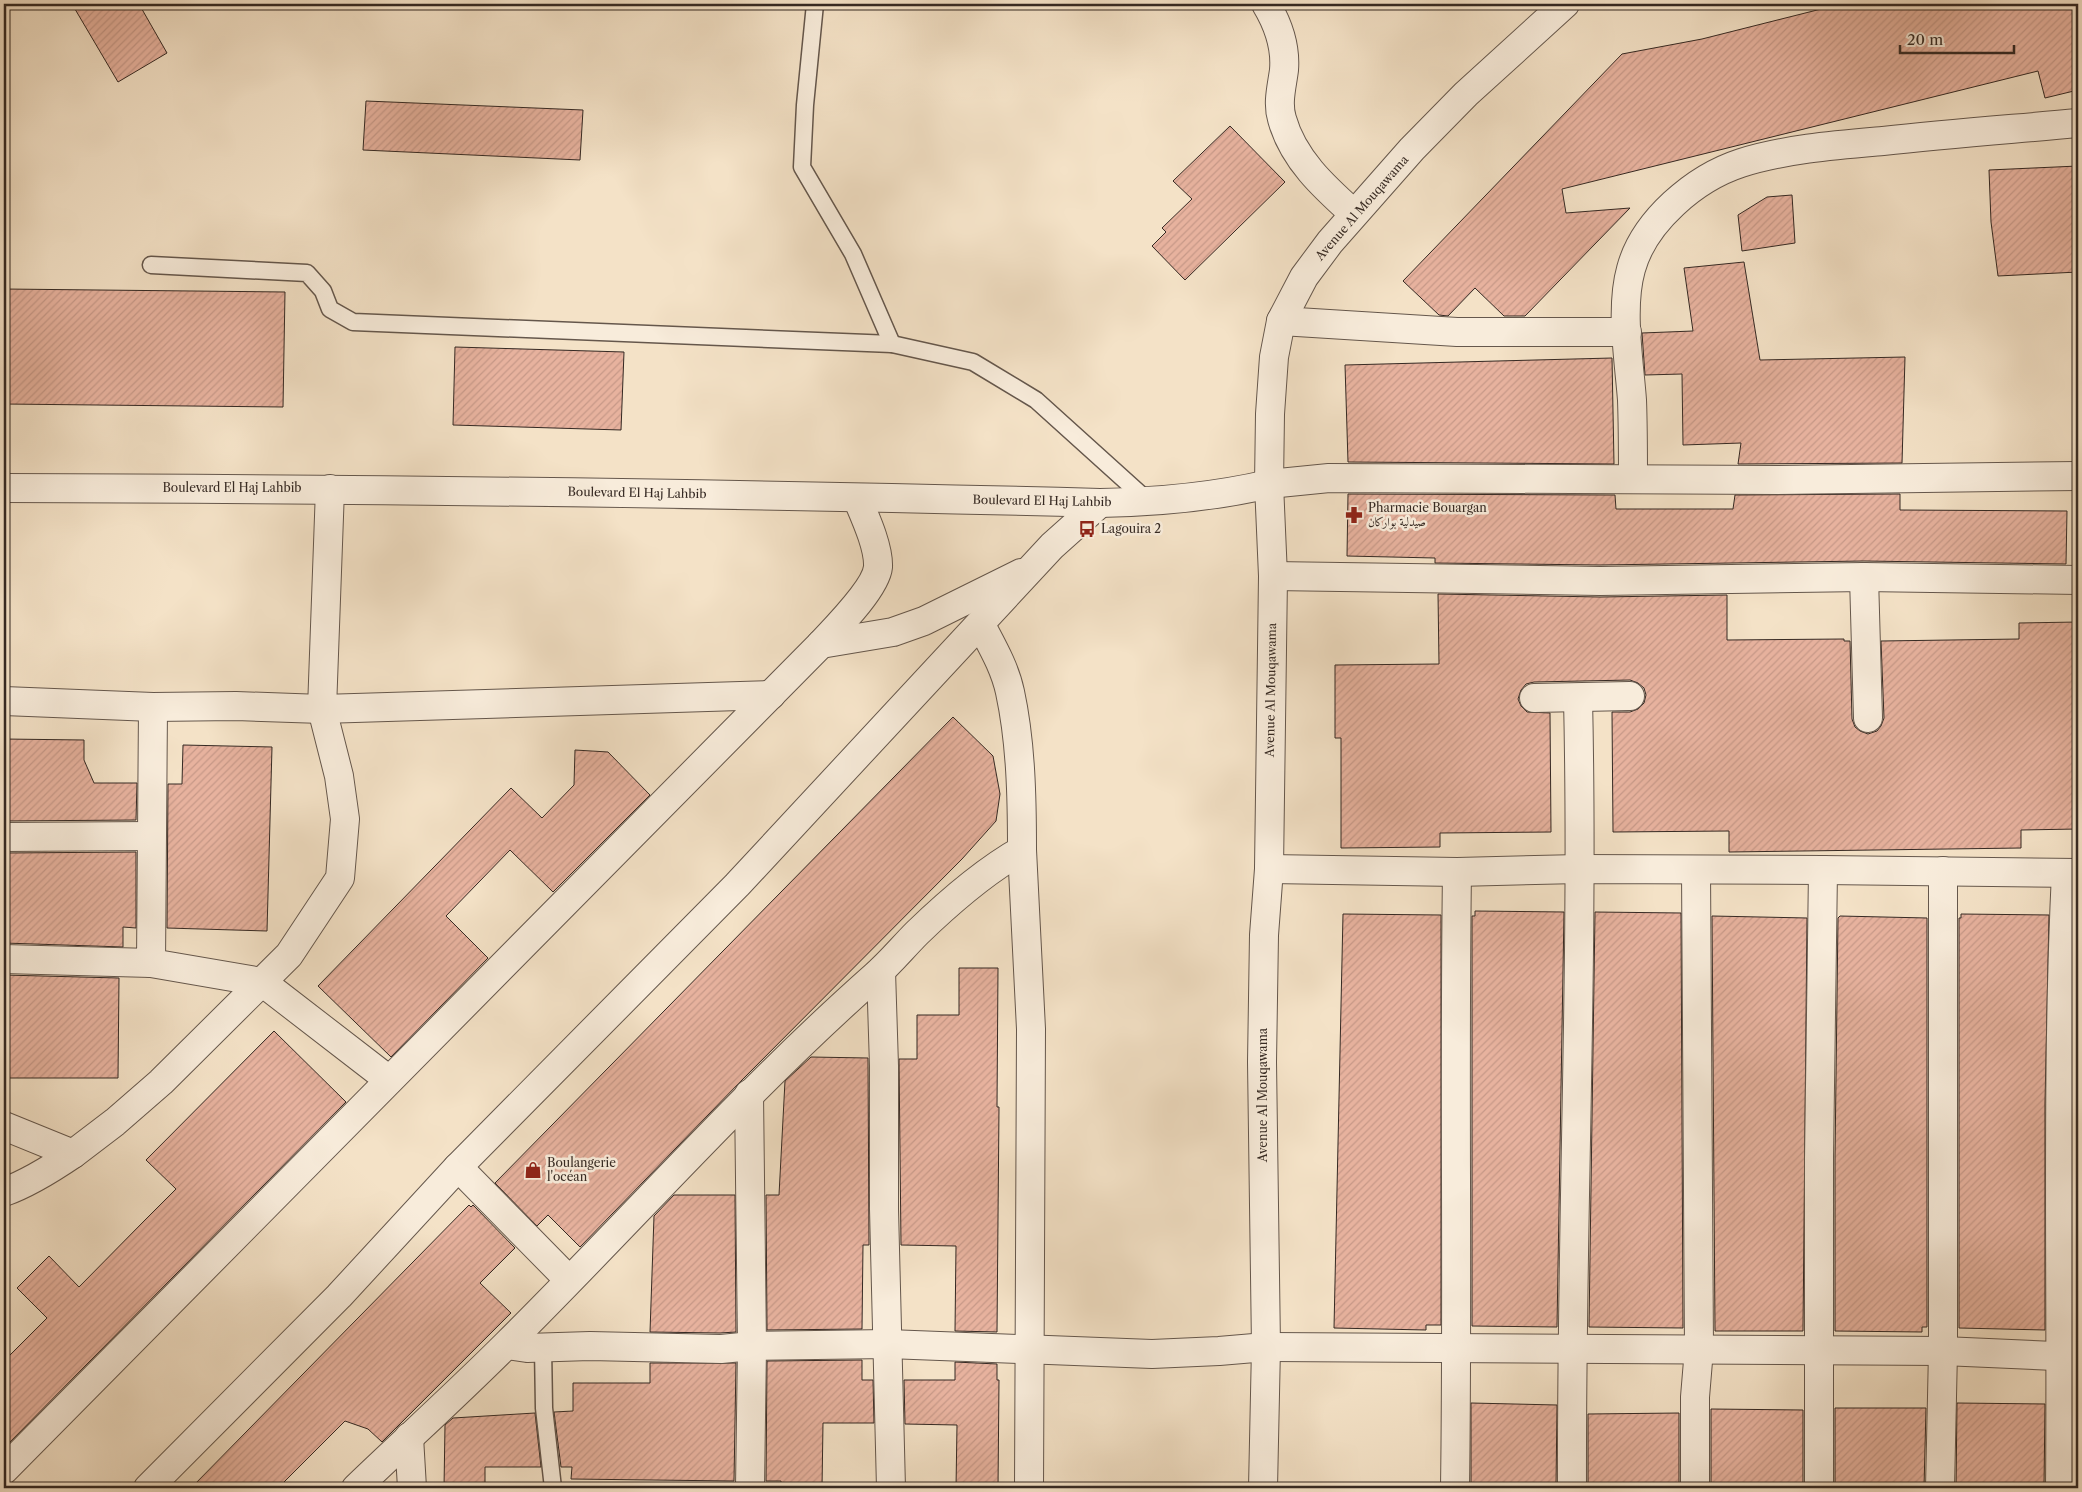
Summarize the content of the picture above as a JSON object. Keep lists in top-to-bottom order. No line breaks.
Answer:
{"streets":{"street":["Avenue Al Mouqawama","Boulevard El Haj Lahbib"]},"crossings":[["Avenue Al Mouqawama","Boulevard El Haj Lahbib"]],"places":{"pharmacy":["Pharmacie Bouargan صيدلية بواركان"],"bus stop":["Lagouira 2"],"shop":["Boulangerie l'océan"]},"scale_bar":"20 m"}
